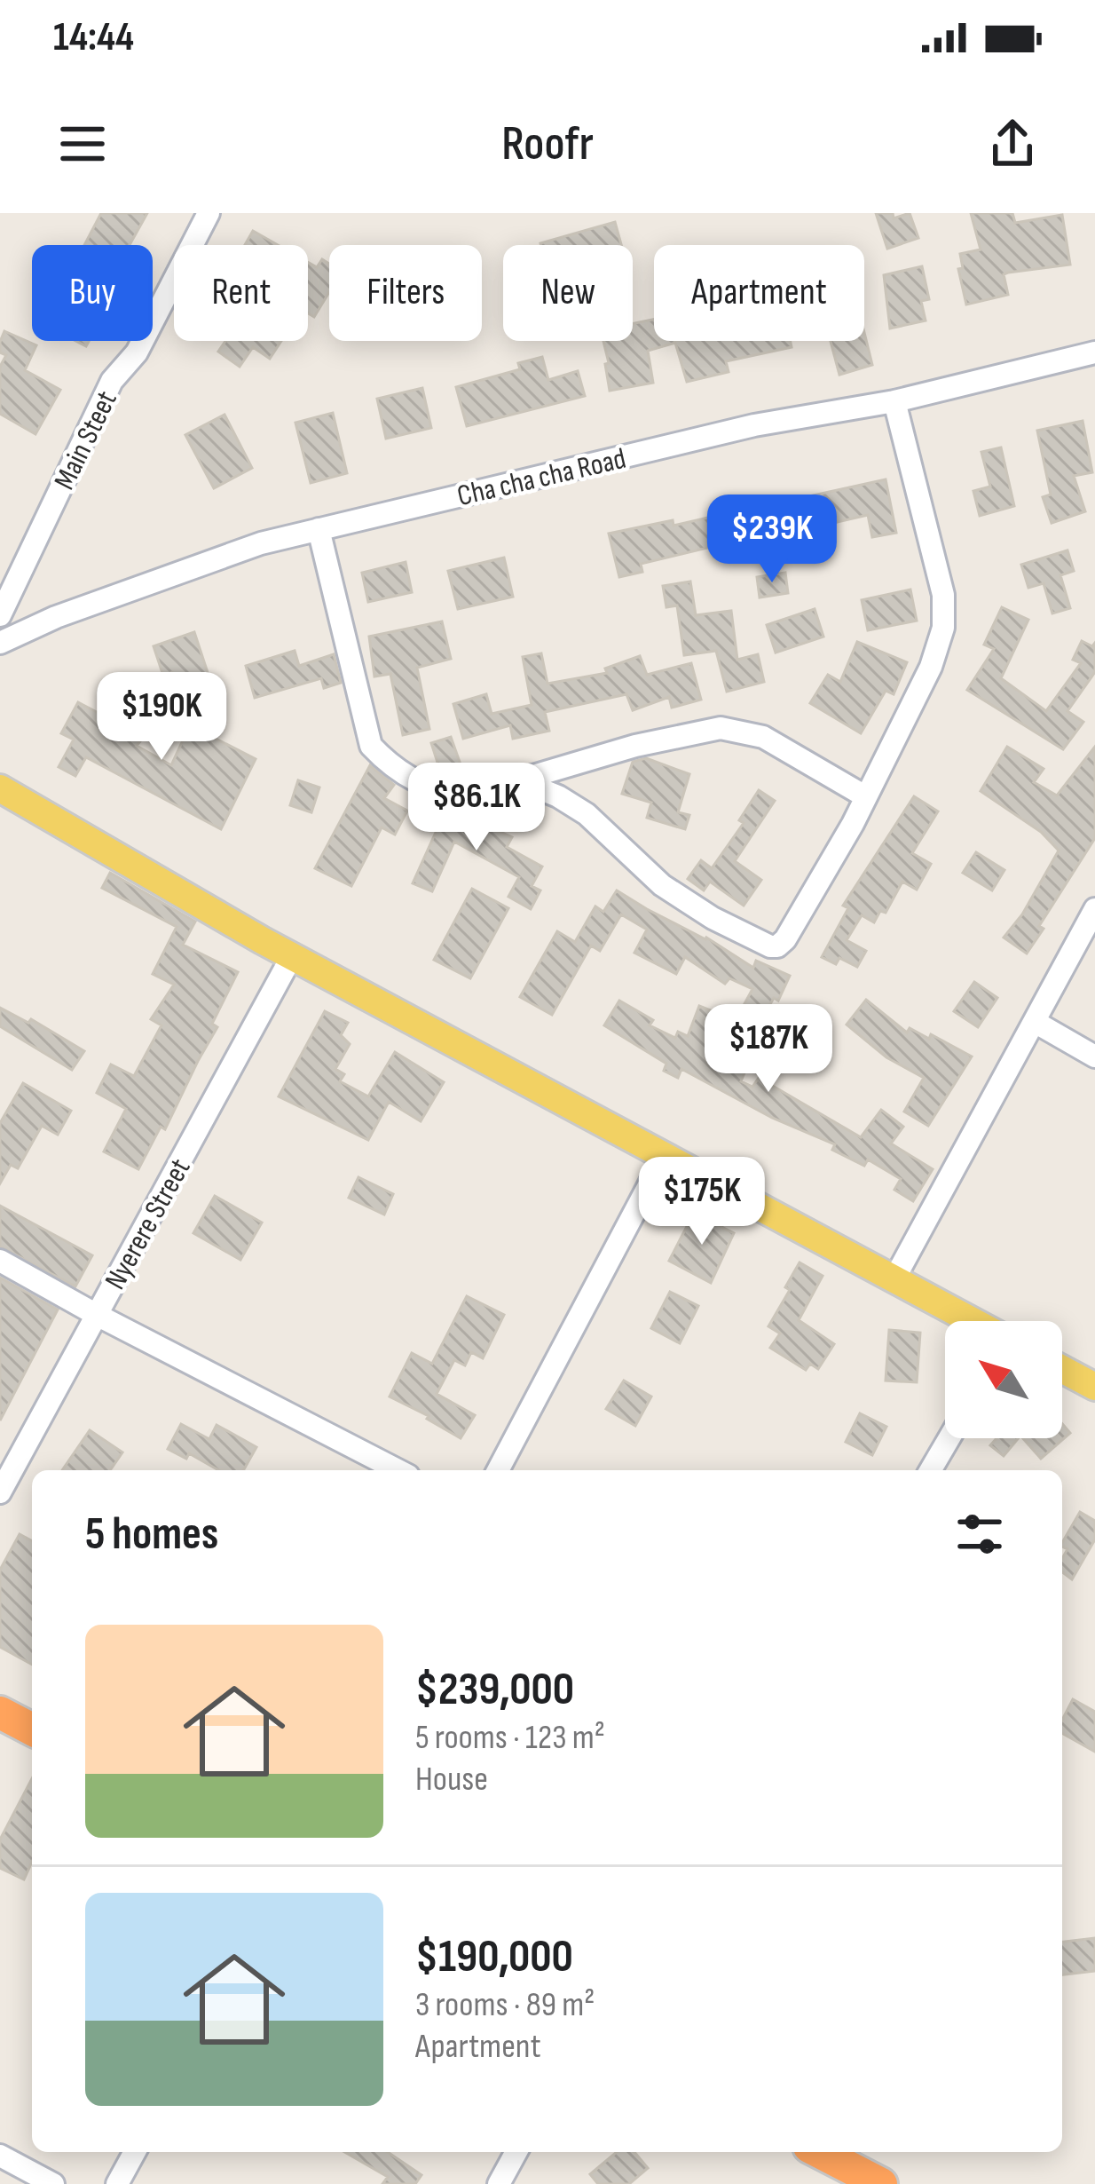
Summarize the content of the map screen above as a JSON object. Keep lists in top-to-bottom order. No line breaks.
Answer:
{"streets":{"street":["Main Steet","Cha cha cha Road","Nyerere Street"]},"north":"top left","page":{"status":"14:44","header":"Roofr","chip":["Buy","Rent","Filters","New","Apartment"],"price":["$239K","$190K","$86.1K","$187K","$175K"],"heading":"5 homes","list":[{"name":"$239,000","note":"5 rooms · 123 m² · House"},{"name":"$190,000","note":"3 rooms · 89 m² · Apartment"}]}}
